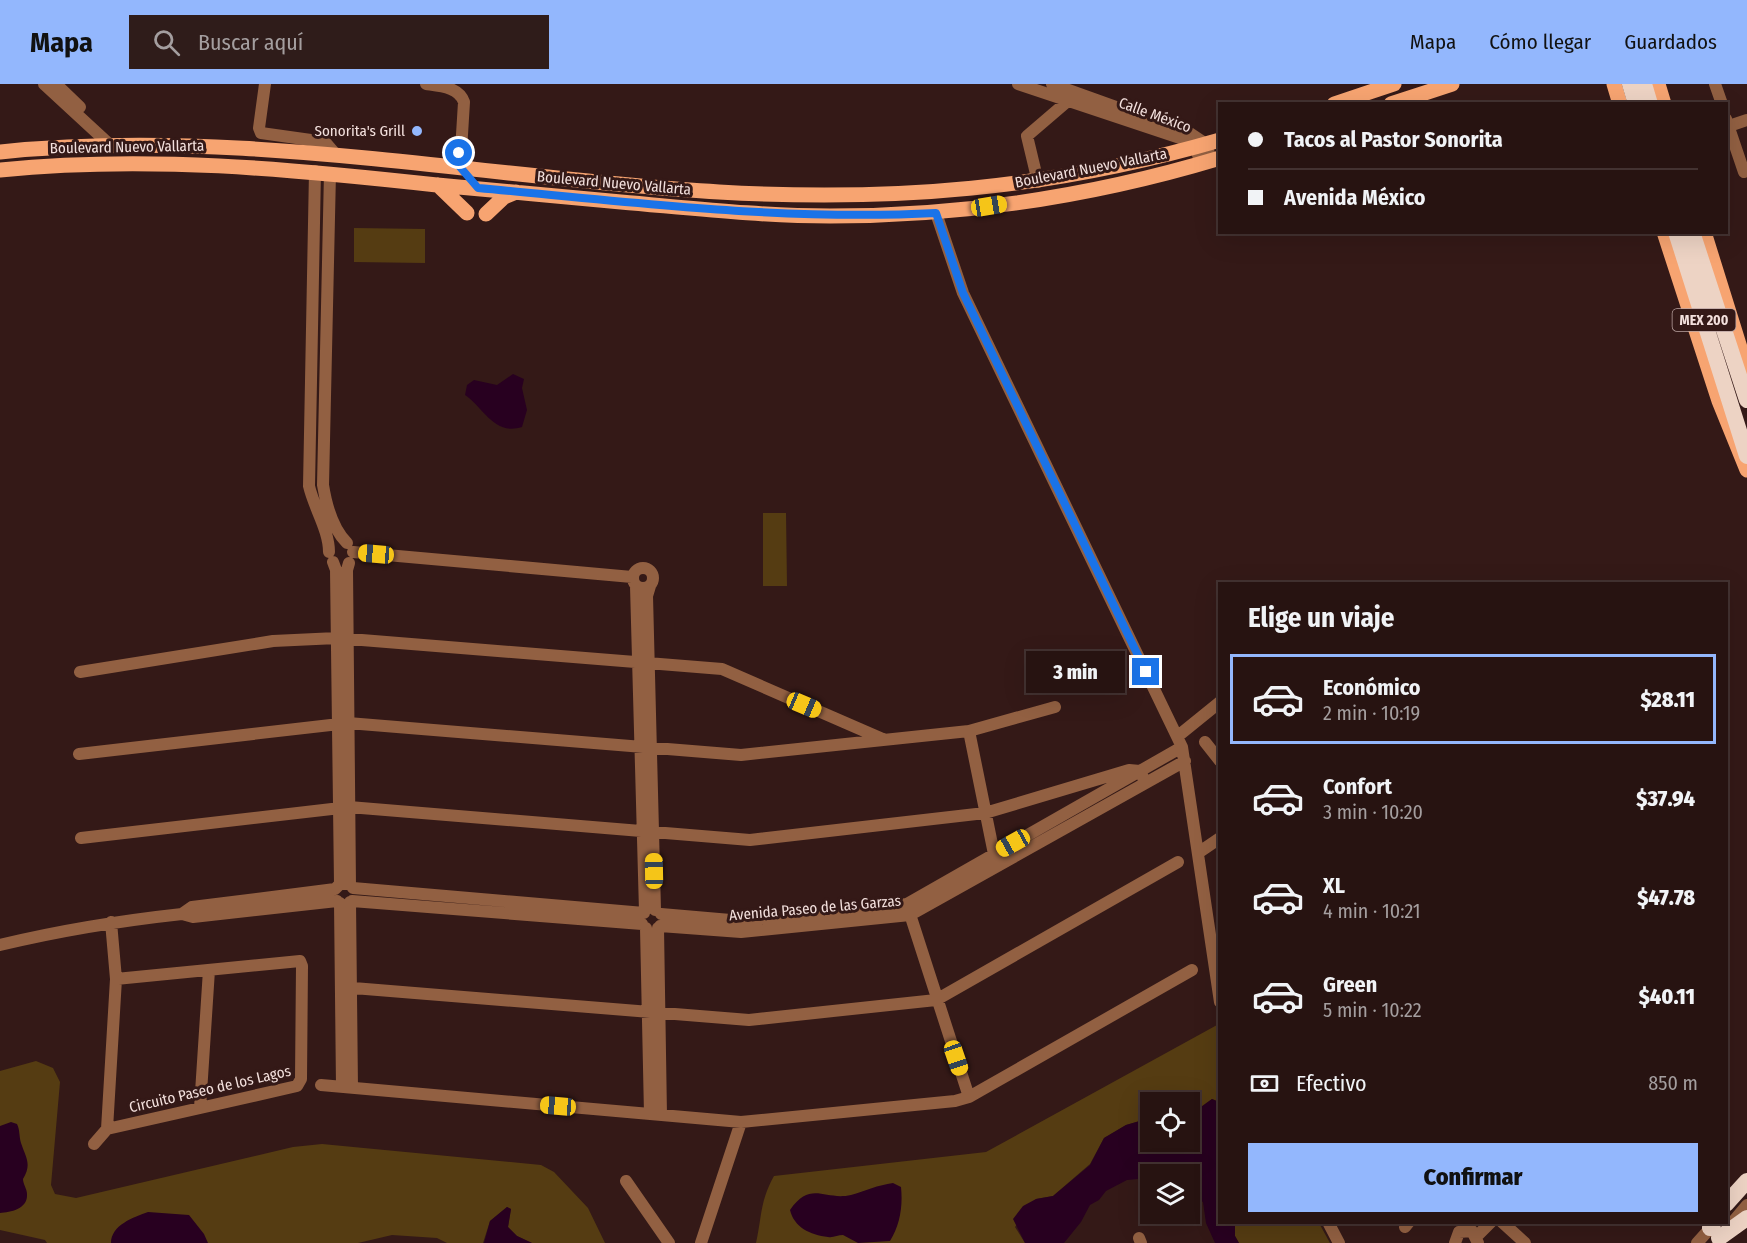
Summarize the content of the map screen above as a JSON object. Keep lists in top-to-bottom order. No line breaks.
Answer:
{"streets":{"highway":["MEX 200"],"main road":["Boulevard Nuevo Vallarta"],"street":["Calle México","Avenida Paseo de las Garzas","Circuito Paseo de los Lagos"]},"crossings":[["Calle México","Boulevard Nuevo Vallarta"],["Avenida Paseo de las Garzas","Circuito Paseo de los Lagos"]],"places":["Sonorita's Grill"],"page":{"header":"Mapa","search":"Buscar aquí","nav":["Mapa","Cómo llegar","Guardados"],"banner":["Tacos al Pastor Sonorita","Avenida México"],"heading":"Elige un viaje","bubble":"3 min","list":[{"name":"Económico","note":"2 min · 10:19","value":"$28.11"},{"name":"Confort","note":"3 min · 10:20","value":"$37.94"},{"name":"XL","note":"4 min · 10:21","value":"$47.78"},{"name":"Green","note":"5 min · 10:22","value":"$40.11"}],"pay":["Efectivo","850 m"],"buttons":"Confirmar"}}
